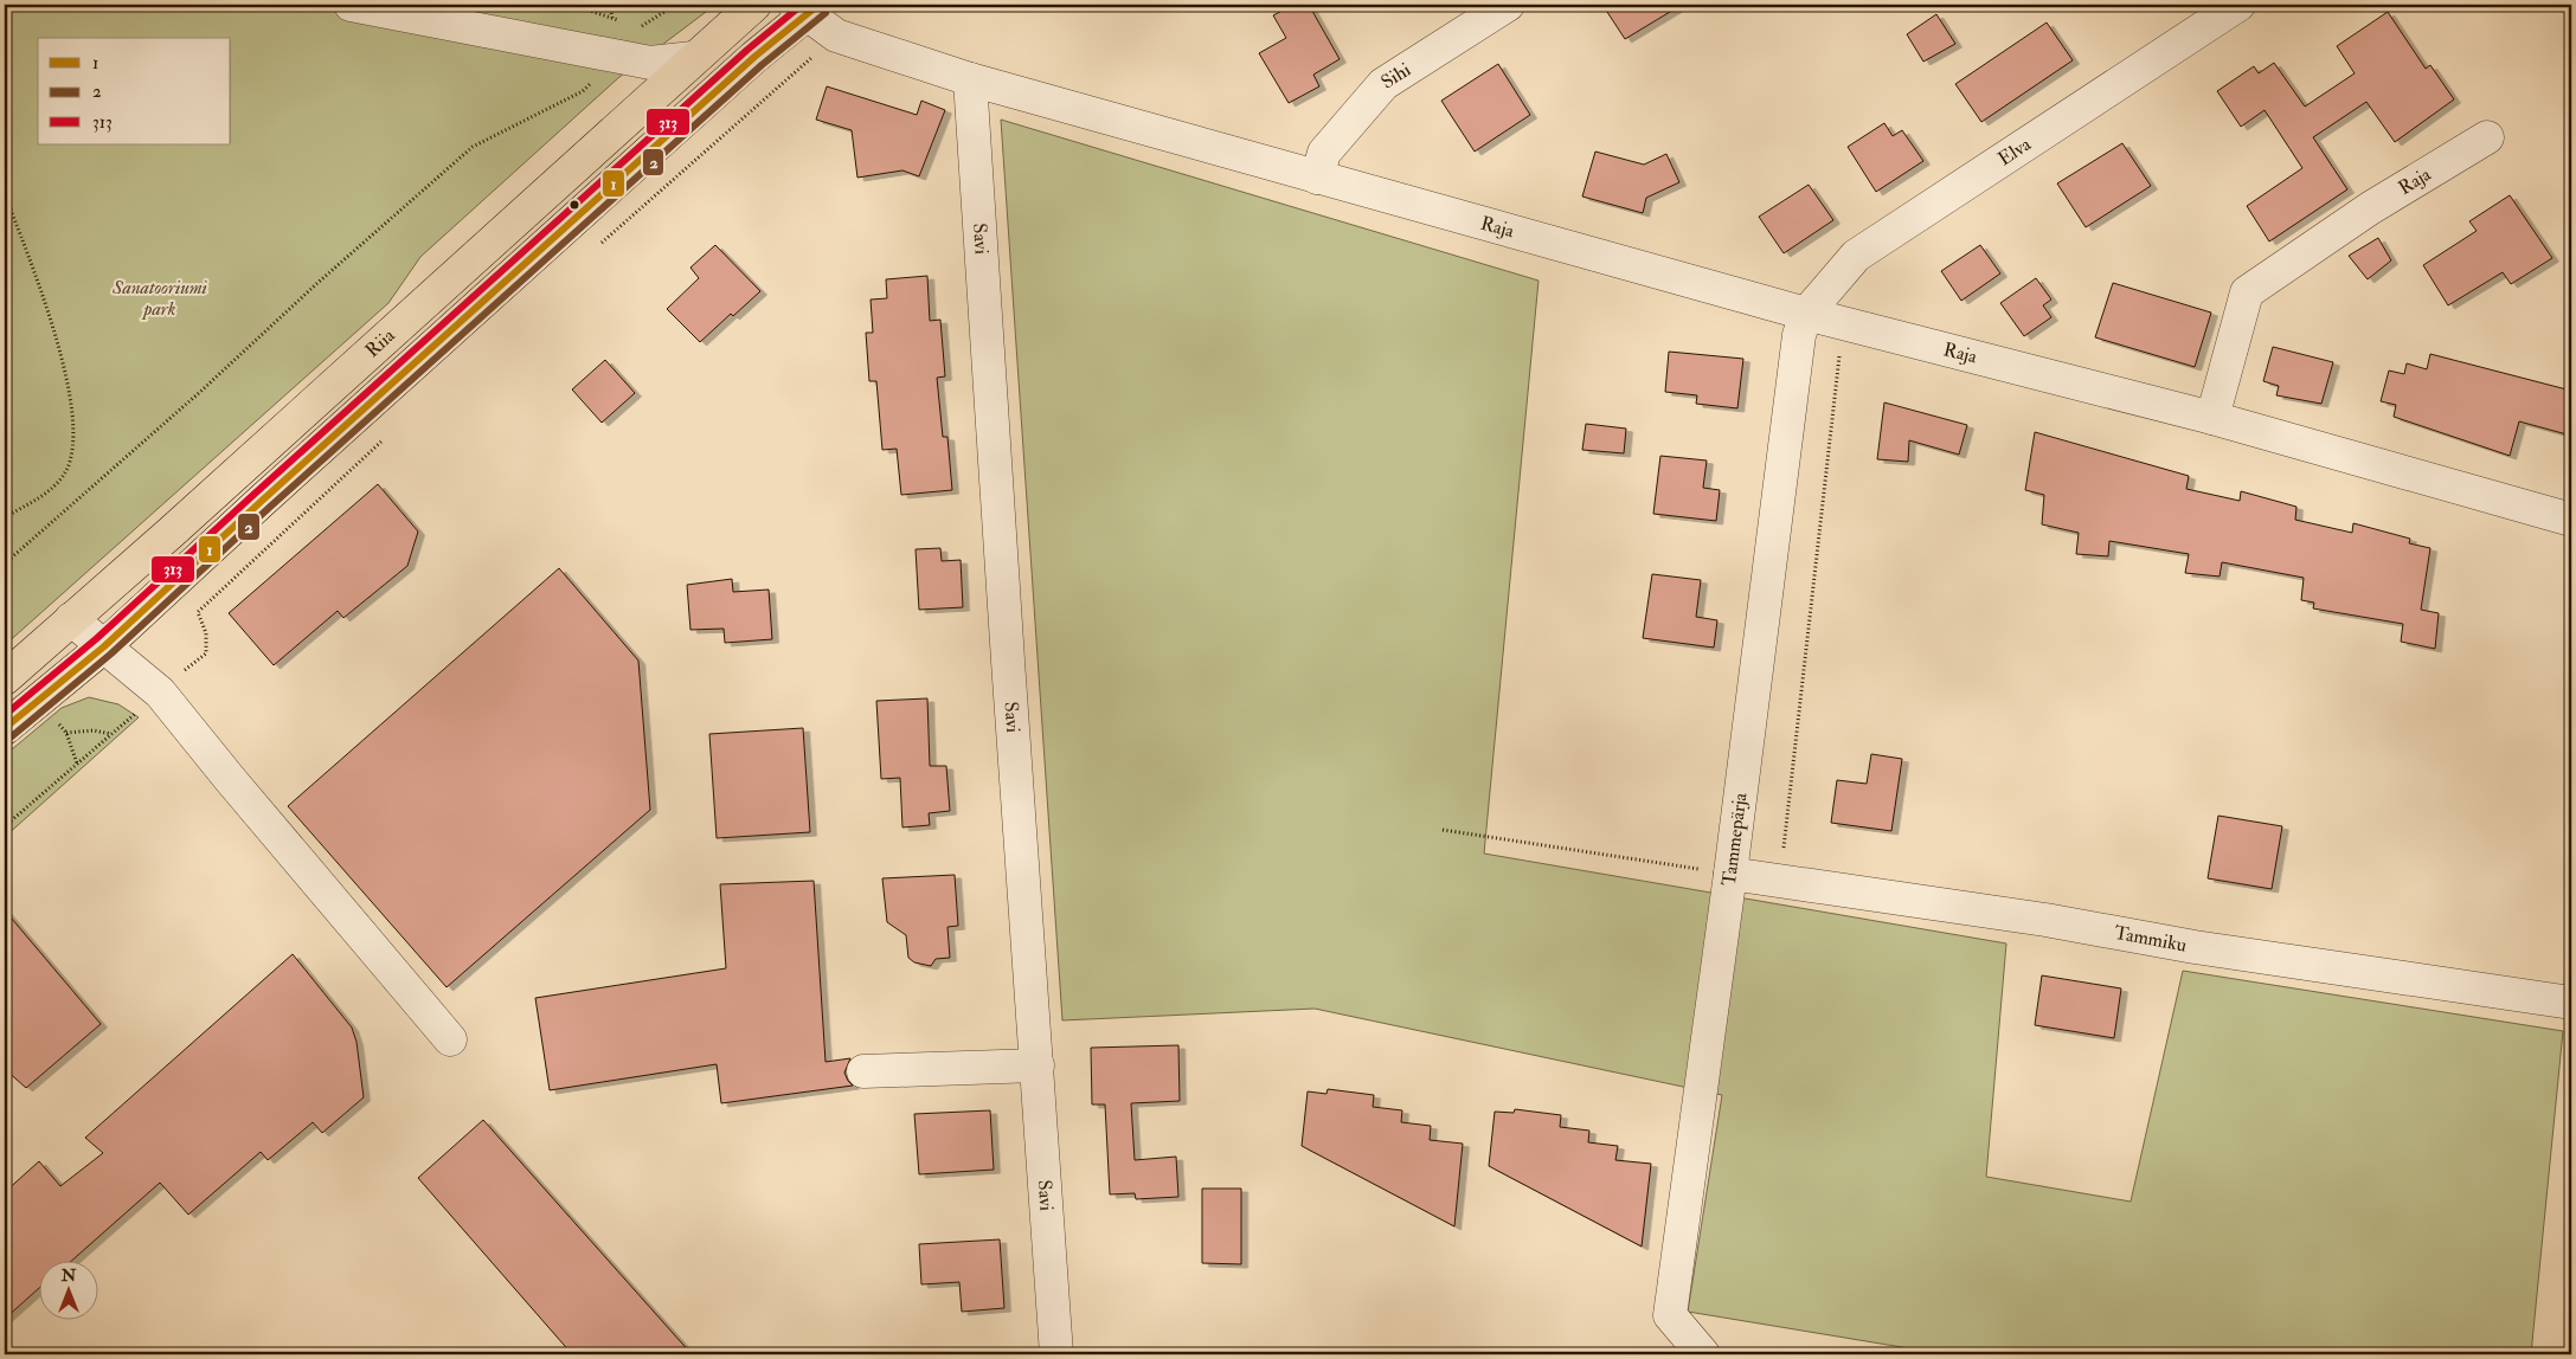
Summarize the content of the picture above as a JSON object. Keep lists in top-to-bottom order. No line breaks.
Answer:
{"streets":{"highway":["Riia"],"street":["Sihi","Elva","Raja","Savi","Tammepärja","Tammiku"]},"crossings":[["Sihi","Raja"],["Elva","Raja"],["Elva","Tammepärja"],["Raja","Savi"],["Raja","Riia"],["Raja","Tammepärja"],["Tammepärja","Tammiku"]],"parks":["Sanatooriumi park"],"lines":["transit line 1","transit line 313","transit line 2"],"legend":["1","2","313"],"north":"top"}
